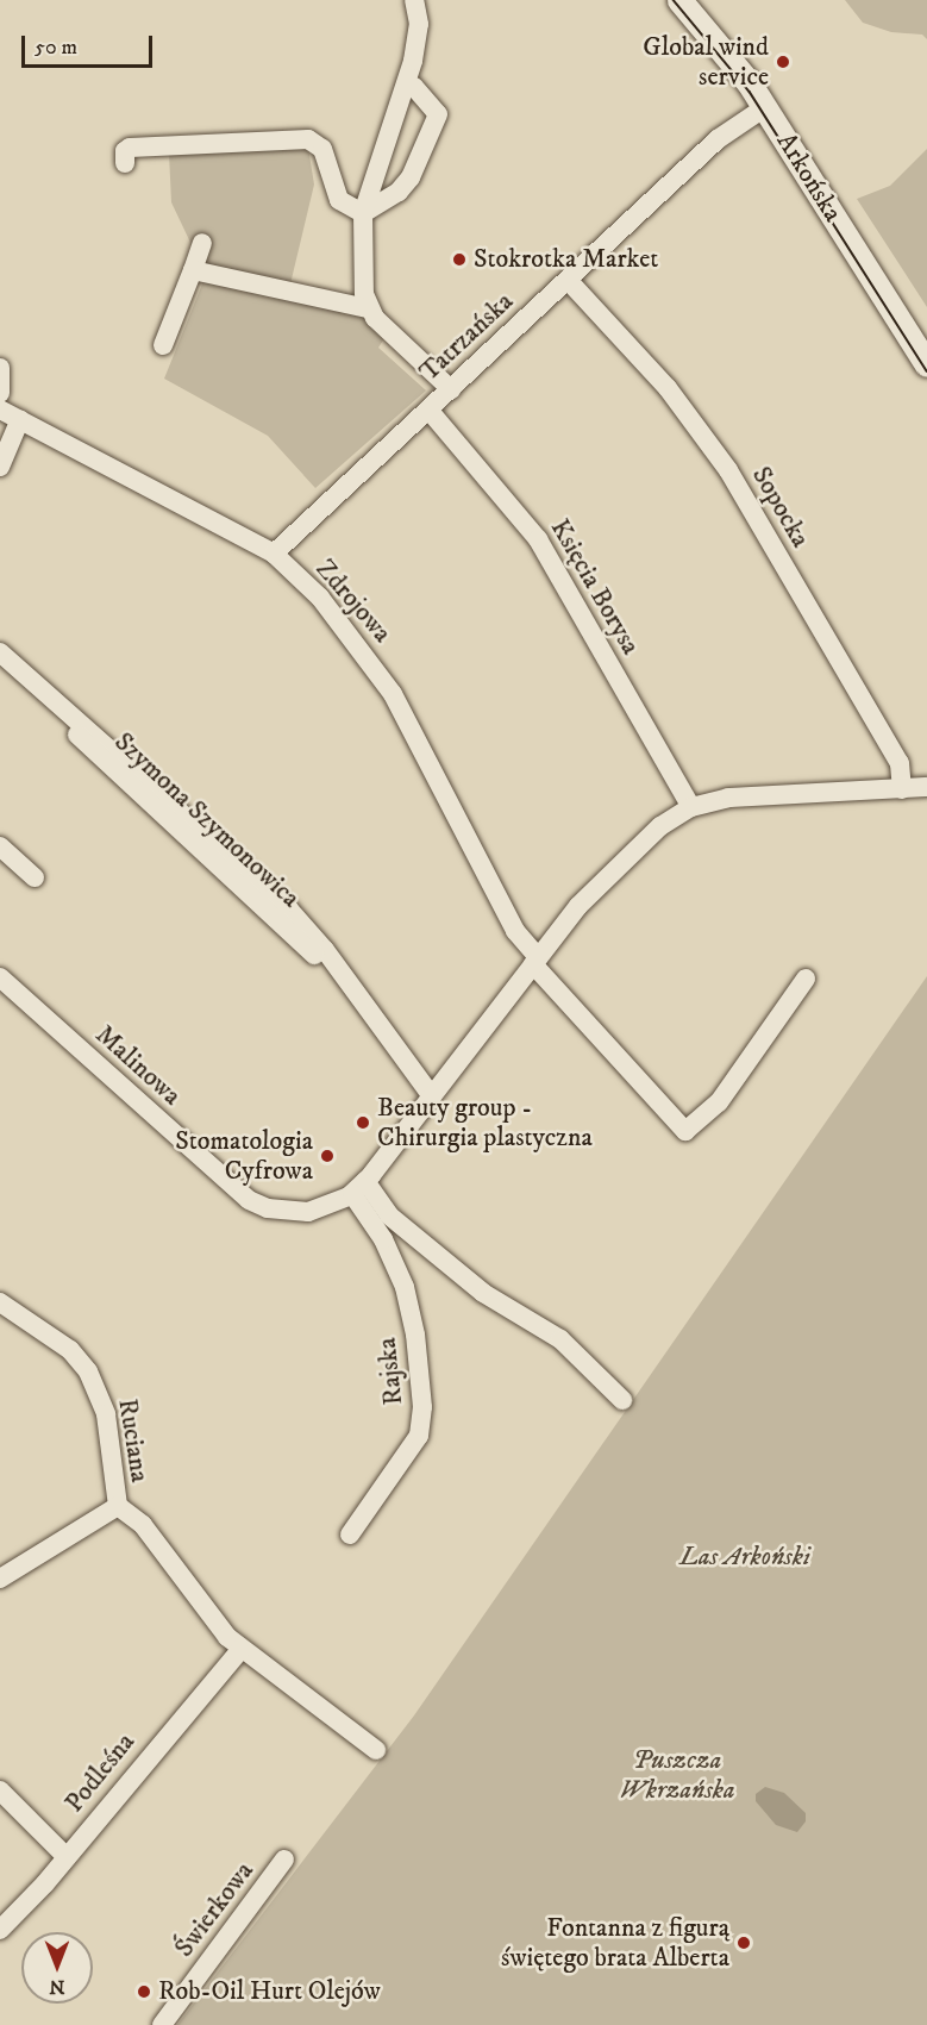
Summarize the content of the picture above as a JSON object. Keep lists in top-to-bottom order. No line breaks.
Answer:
{"streets":{"street":["Arkońska","Tatrzańska","Sopocka","Księcia Borysa","Zdrojowa","Szymona Szymonowica","Malinowa","Rajska","Ruciana","Podleśna","Świerkowa"]},"crossings":[["Arkońska","Tatrzańska"],["Tatrzańska","Sopocka"],["Tatrzańska","Księcia Borysa"],["Tatrzańska","Zdrojowa"],["Malinowa","Rajska"]],"parks":["Las Arkoński","Puszcza Wkrzańska"],"places":["Global wind service","Stokrotka Market","Beauty group - Chirurgia plastyczna","Stomatologia Cyfrowa","Fontanna z figurą świętego brata Alberta","Rob-Oil Hurt Olejów"],"scale_bar":"50 m","north":"bottom"}
